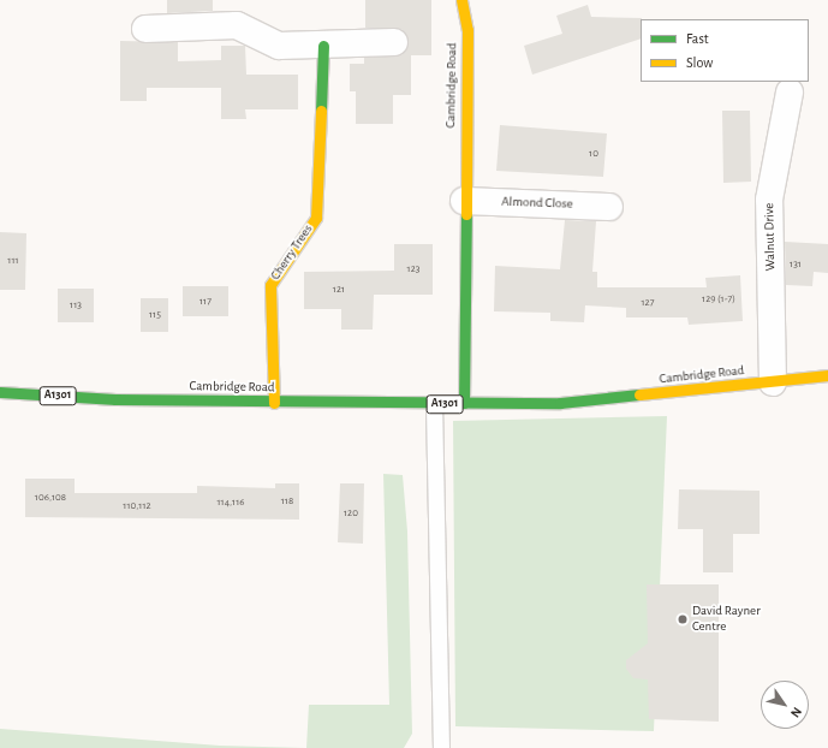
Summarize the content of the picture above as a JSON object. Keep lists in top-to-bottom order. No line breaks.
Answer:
{"streets":{"main road":["Cambridge Road","Cherry Trees","A1301"],"street":["Almond Close","Walnut Drive"]},"crossings":[["Cambridge Road","Almond Close"],["Cambridge Road","Walnut Drive"],["Cambridge Road","Cherry Trees"]],"places":["David Rayner Centre"],"house_numbers":["10","111","131","123","121","129 (1-7)","117","127","113","115","106,108","118","114,116","110,112","120"],"legend":["Fast","Slow"],"north":"bottom right"}
